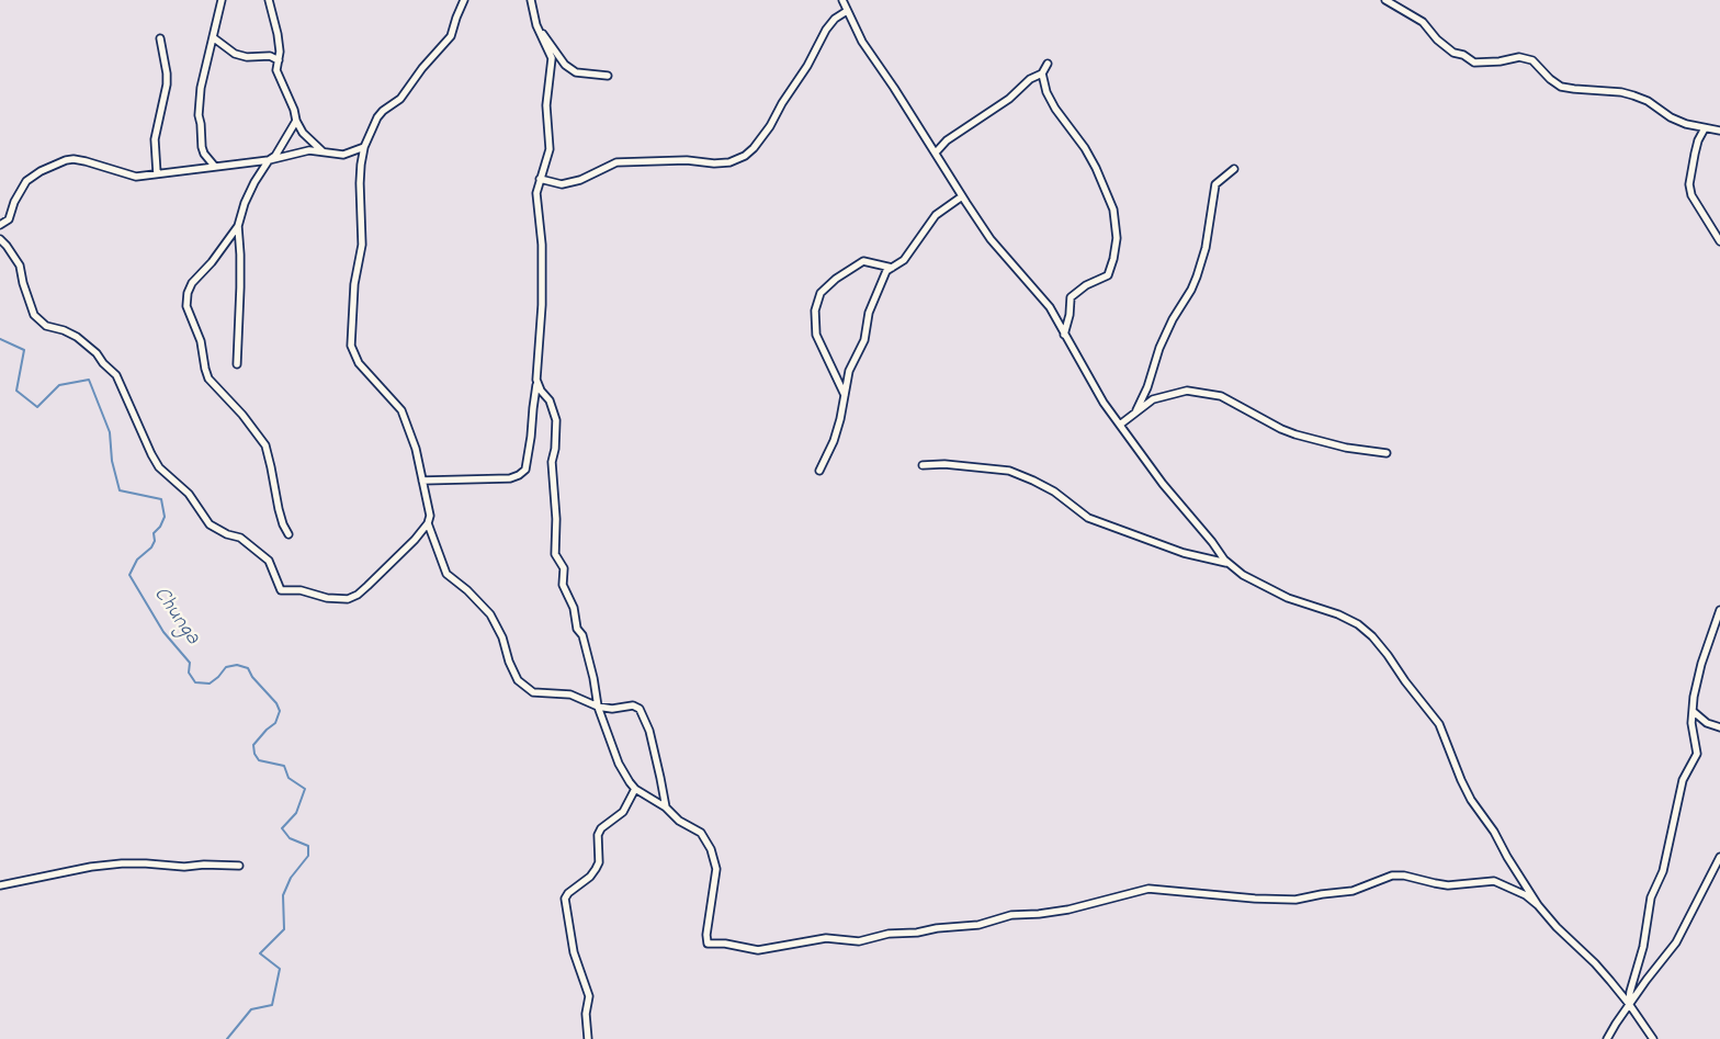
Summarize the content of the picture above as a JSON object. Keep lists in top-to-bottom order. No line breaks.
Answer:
{"water":["Chunga"]}
